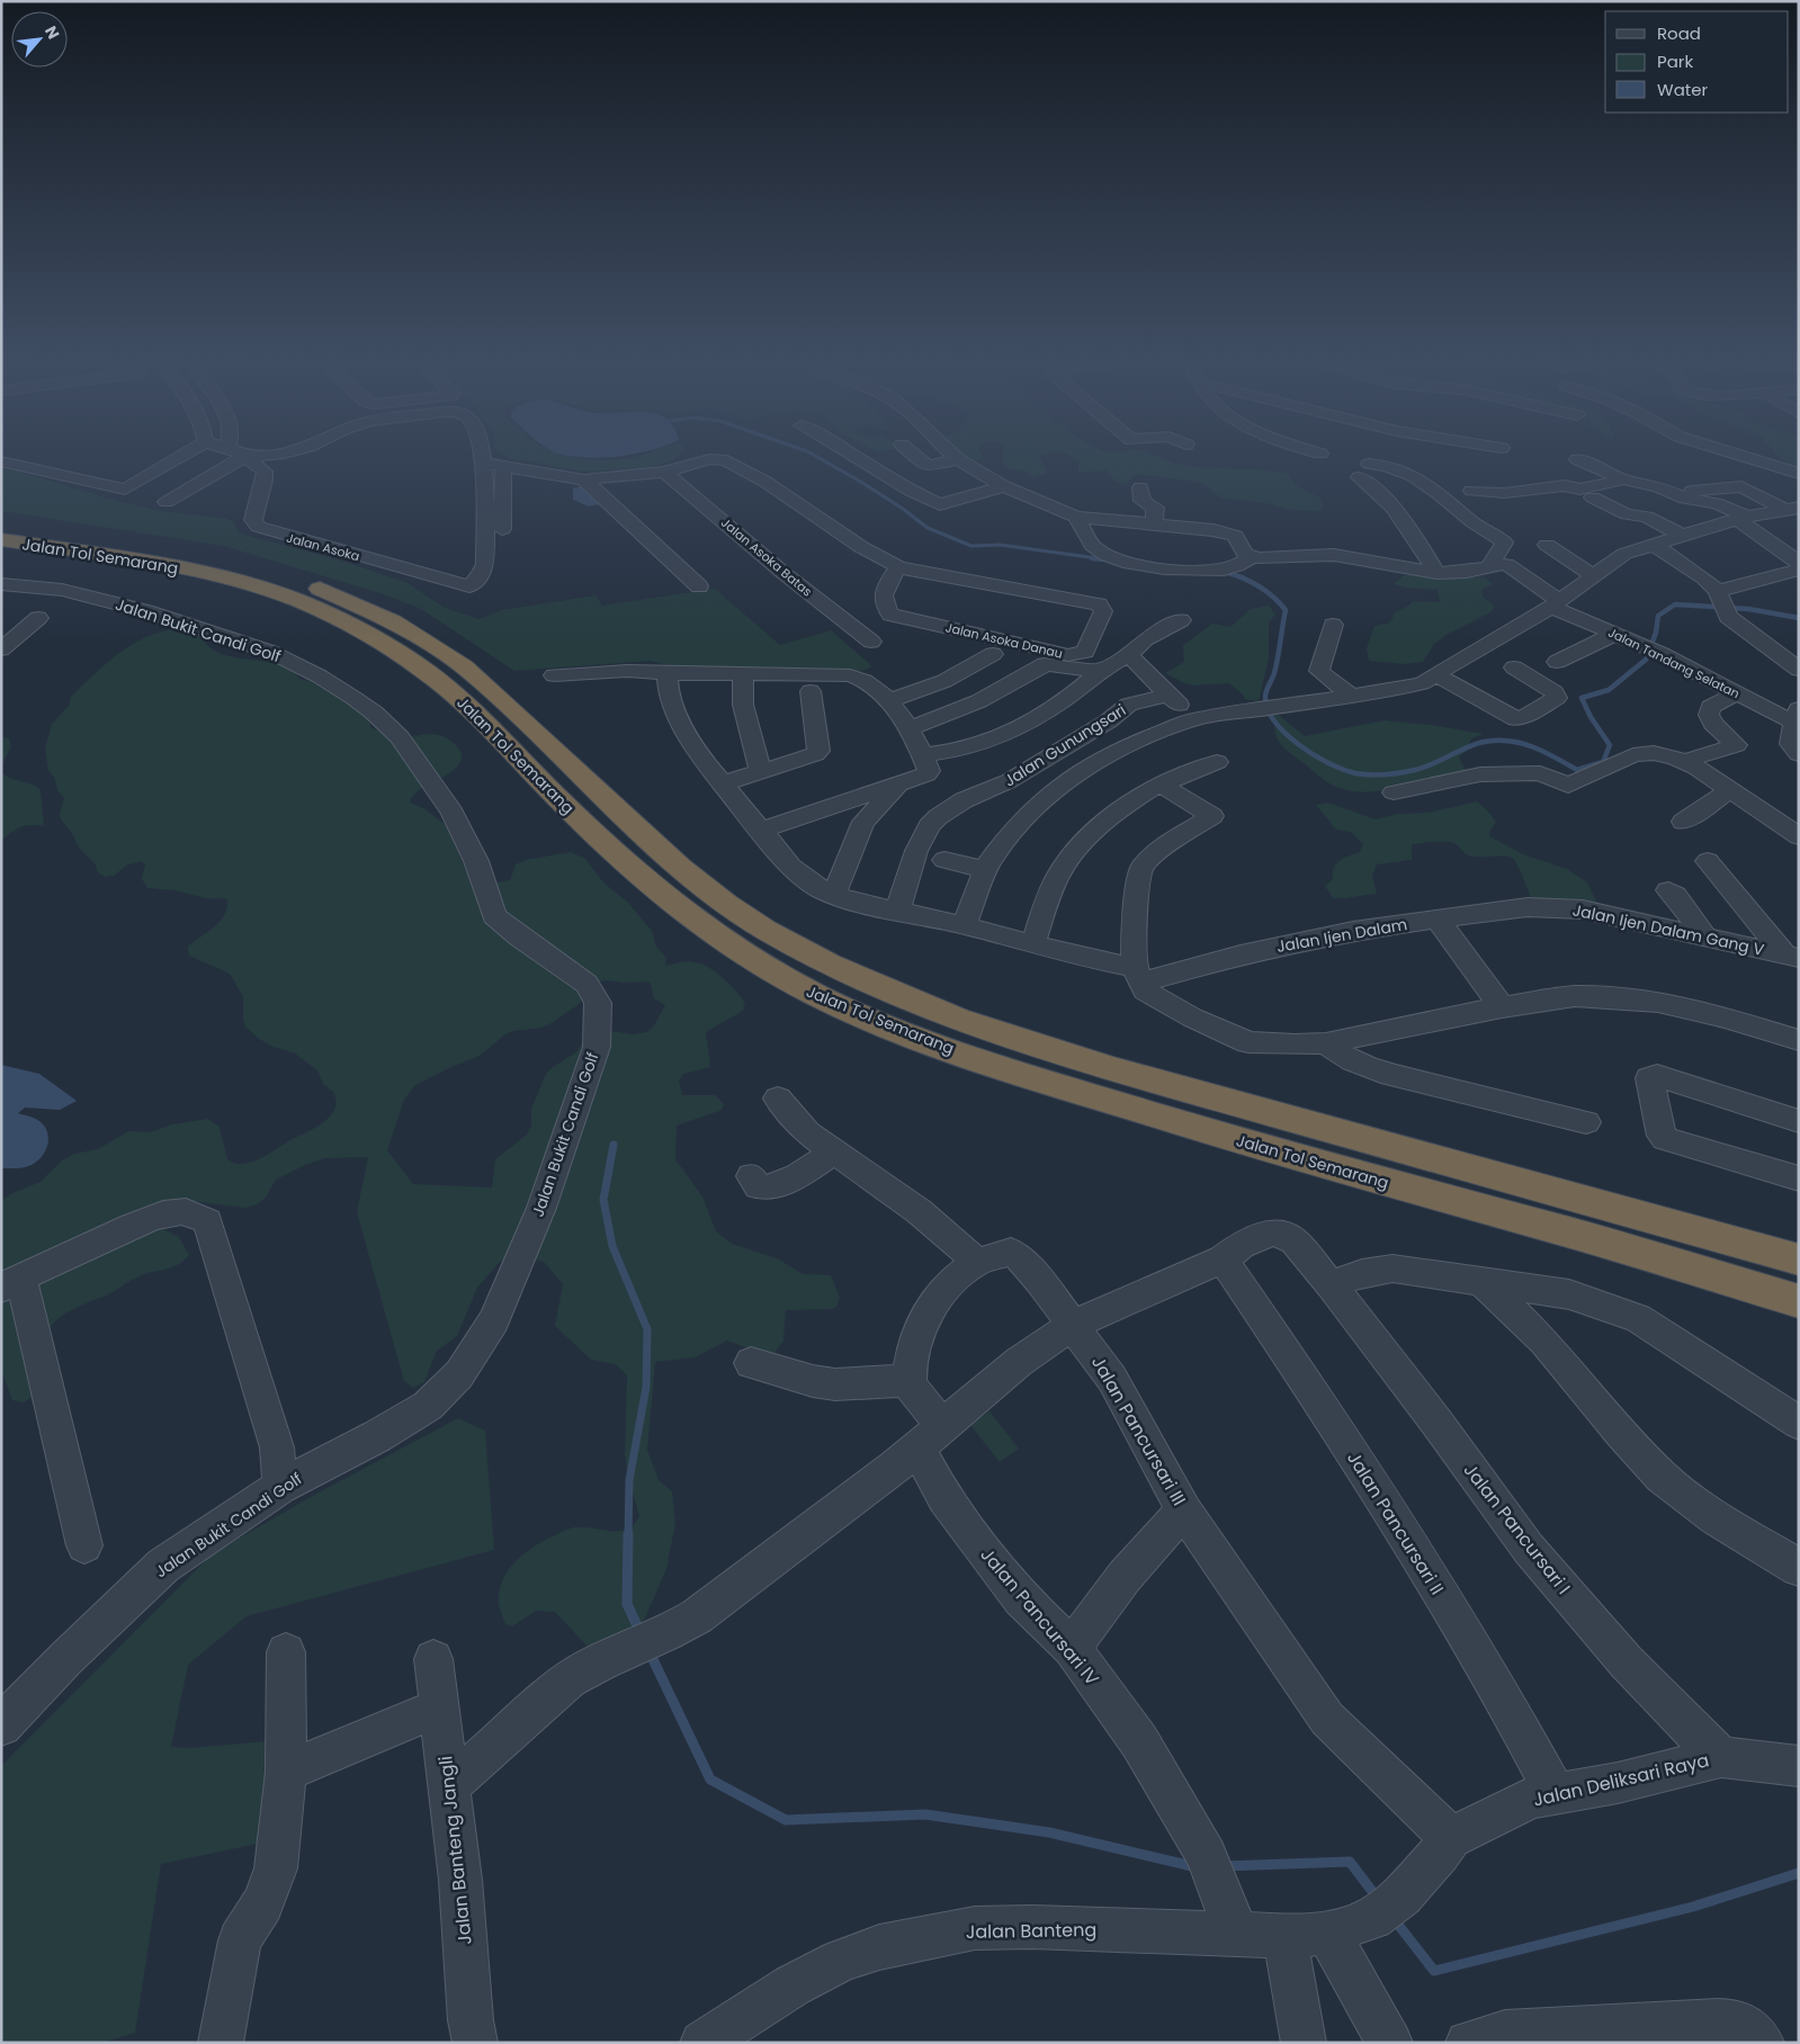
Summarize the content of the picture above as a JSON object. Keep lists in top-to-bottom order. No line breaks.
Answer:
{"streets":{"highway":["Jalan Tol Semarang"],"street":["Jalan Asoka","Jalan Asoka Batas","Jalan Bukit Candi Golf","Jalan Asoka Danau","Jalan Tandang Selatan","Jalan Gunungsari","Jalan Ijen Dalam Gang V","Jalan Ijen Dalam","Jalan Pancursari III","Jalan Pancursari II","Jalan Pancursari I","Jalan Pancursari IV","Jalan Deliksari Raya","Jalan Banteng Jangli","Jalan Banteng"]},"crossings":[["Jalan Asoka Batas","Jalan Asoka Danau"],["Jalan Ijen Dalam Gang V","Jalan Ijen Dalam"],["Jalan Pancursari III","Jalan Pancursari I"],["Jalan Pancursari III","Jalan Pancursari IV"],["Jalan Pancursari III","Jalan Deliksari Raya"],["Jalan Pancursari II","Jalan Pancursari I"],["Jalan Pancursari II","Jalan Deliksari Raya"],["Jalan Pancursari I","Jalan Pancursari IV"],["Jalan Pancursari I","Jalan Deliksari Raya"],["Jalan Pancursari I","Jalan Banteng Jangli"],["Jalan Pancursari IV","Jalan Banteng"],["Jalan Deliksari Raya","Jalan Banteng"]],"legend":["Road","Park","Water"],"north":"top right"}
